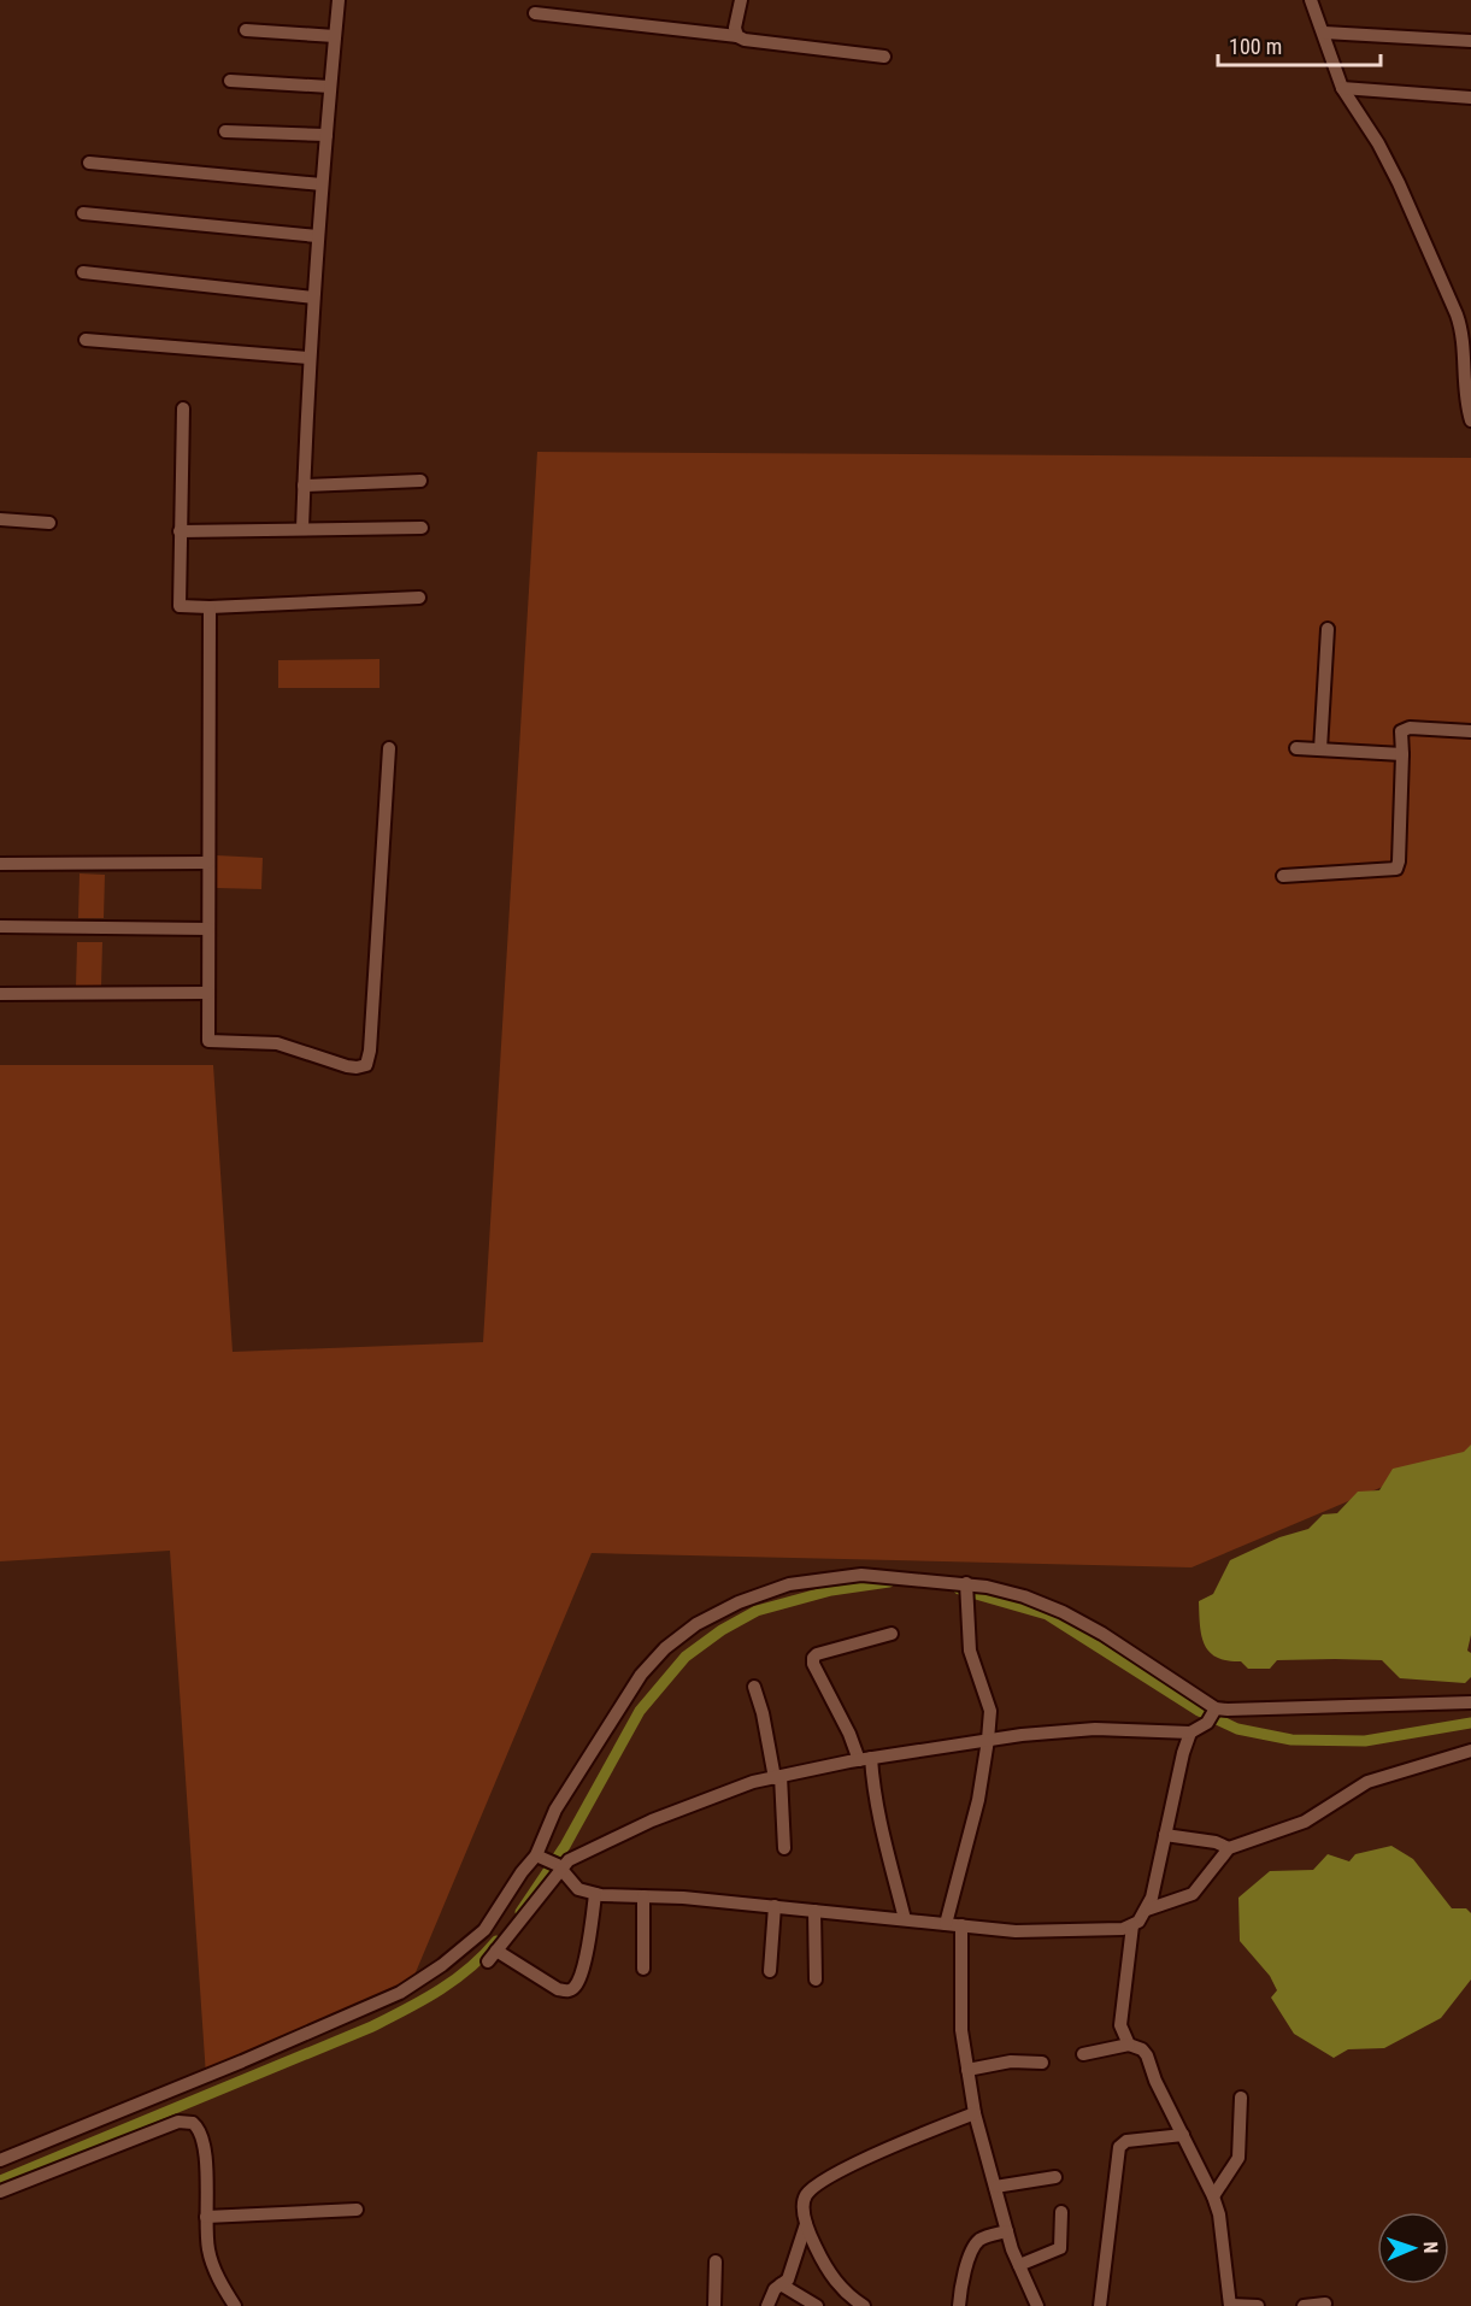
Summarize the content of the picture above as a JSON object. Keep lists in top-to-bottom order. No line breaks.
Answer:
{"scale_bar":"100 m","north":"right"}
